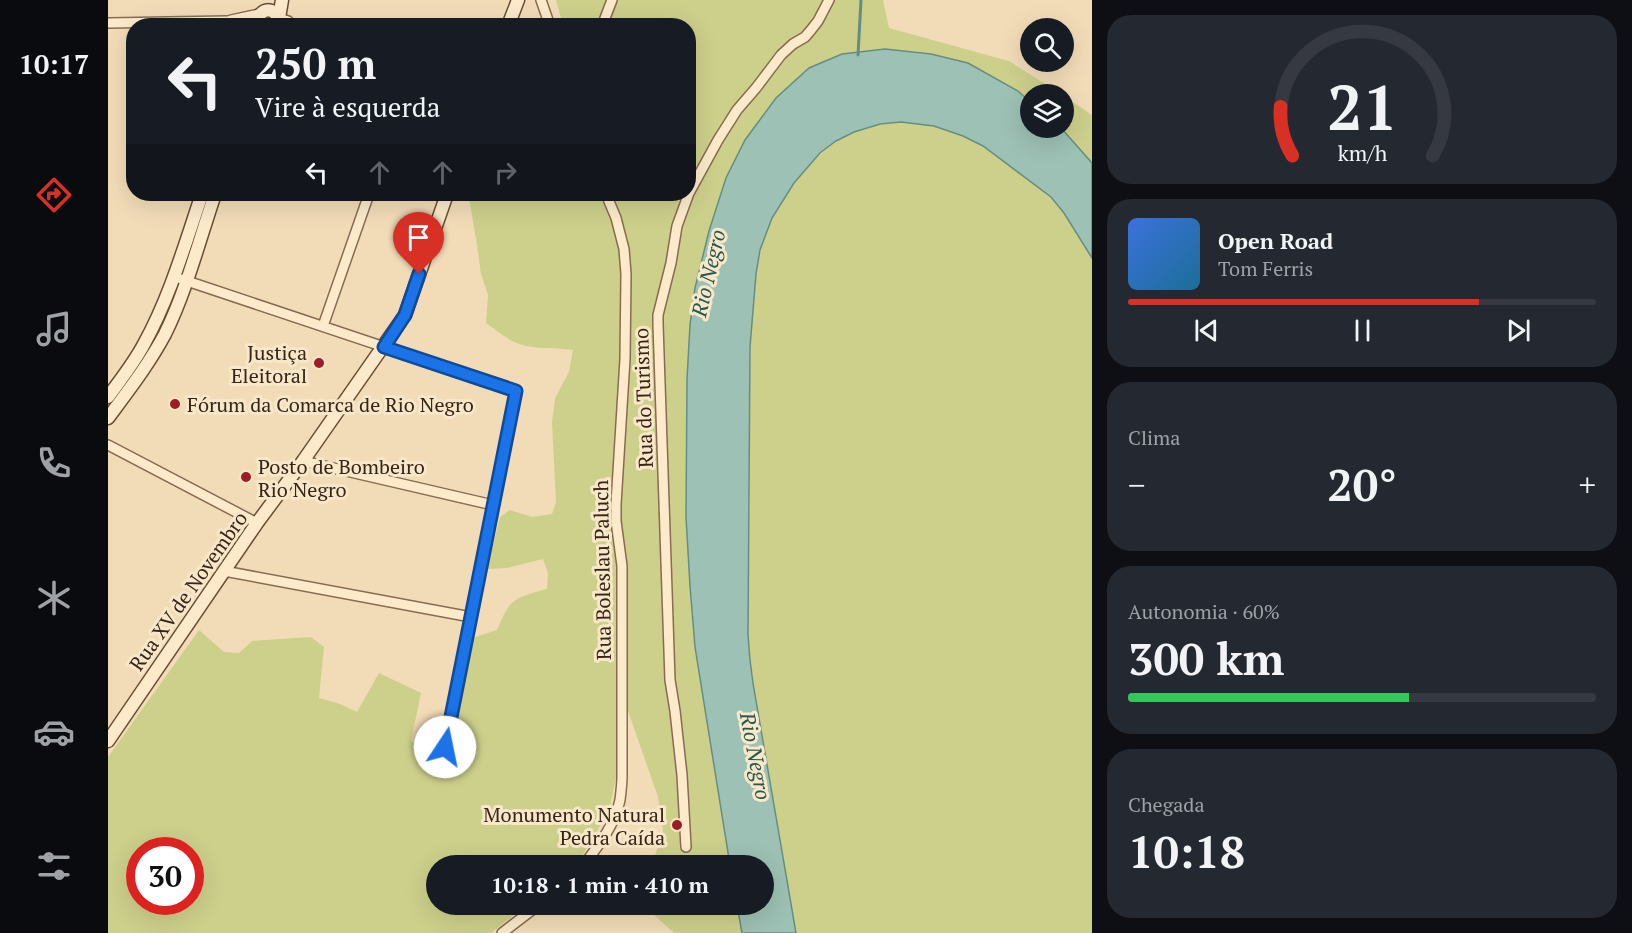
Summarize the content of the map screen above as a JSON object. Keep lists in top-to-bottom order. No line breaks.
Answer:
{"streets":{"street":["Rua do Turismo","Rua Boleslau Paluch","Rua XV de Novembro"]},"water":["Rio Negro"],"places":["Justiça Eleitoral","Fórum da Comarca de Rio Negro","Posto de Bombeiro Rio Negro","Monumento Natural Pedra Caída"],"page":{"tabs":"10:17","turn":["250 m","Vire à esquerda"],"song":["Open Road","Tom Ferris"],"tile":["Clima",["Autonomia · 60%","300 km"],["Chegada","10:18"]],"heat":["−","20°","+"],"limit":"30","trip":"10:18 · 1 min · 410 m","gauge":["21","km/h"]}}
